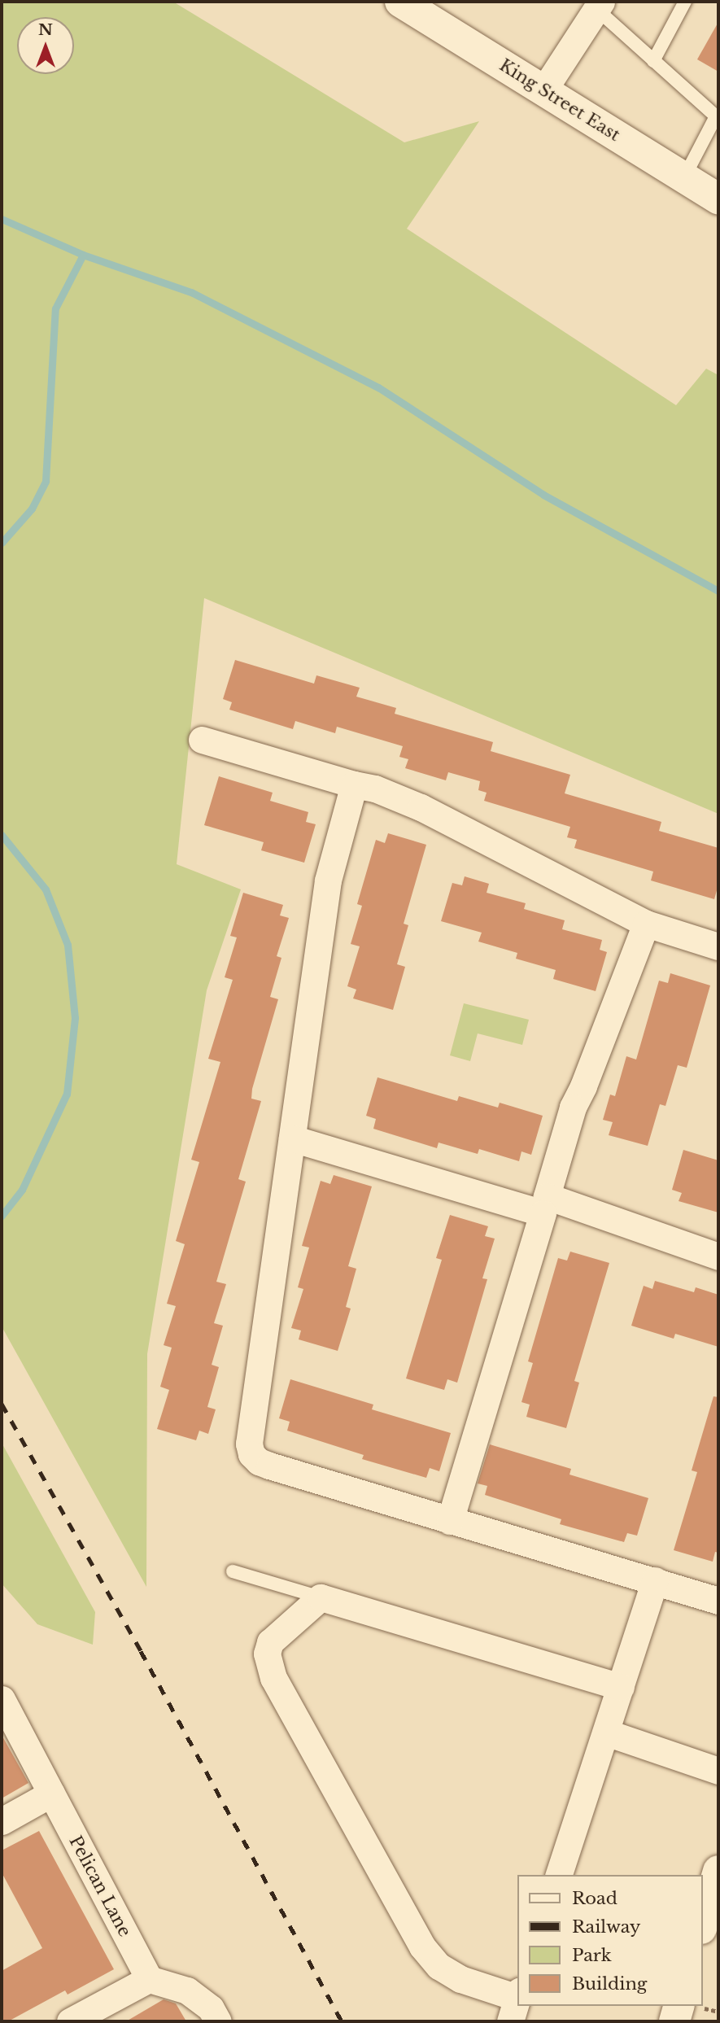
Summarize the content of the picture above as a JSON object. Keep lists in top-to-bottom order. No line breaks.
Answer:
{"streets":{"main road":["King Street East"],"street":["Pelican Lane"]},"legend":["Road","Railway","Park","Building"],"north":"top"}
